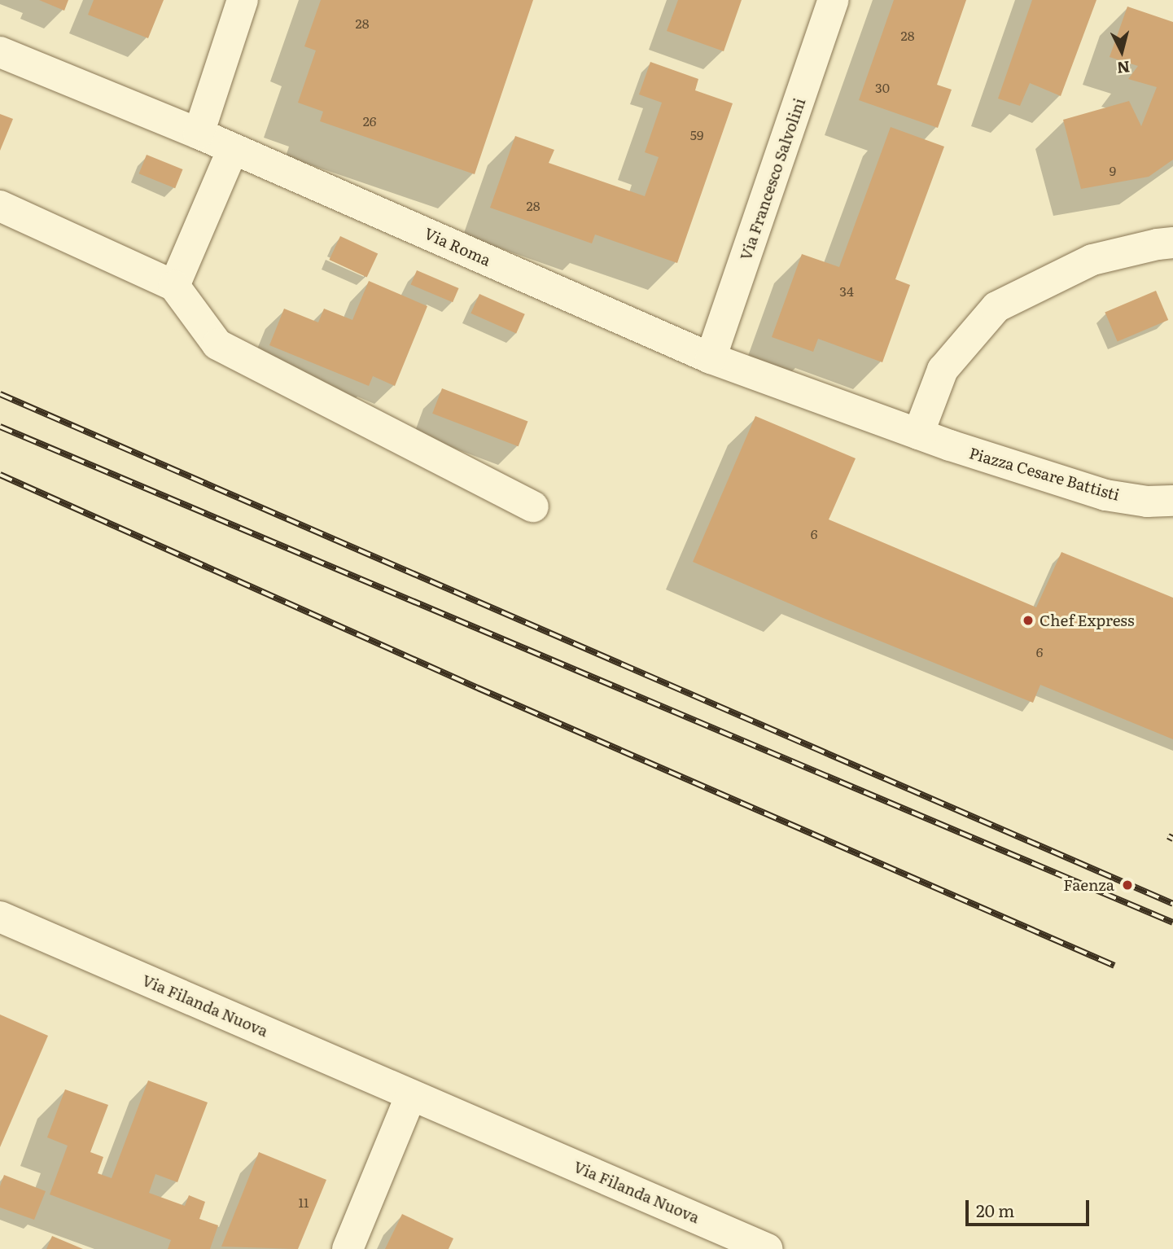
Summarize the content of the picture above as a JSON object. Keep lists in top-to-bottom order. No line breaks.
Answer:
{"streets":{"street":["Via Francesco Salvolini","Via Roma","Piazza Cesare Battisti","Via Filanda Nuova"]},"crossings":[["Via Francesco Salvolini","Via Roma"],["Via Roma","Piazza Cesare Battisti"]],"places":["Chef Express","Faenza"],"house_numbers":["28","28","30","26","59","9","28","34","6","6","11"],"scale_bar":"20 m","north":"bottom"}
